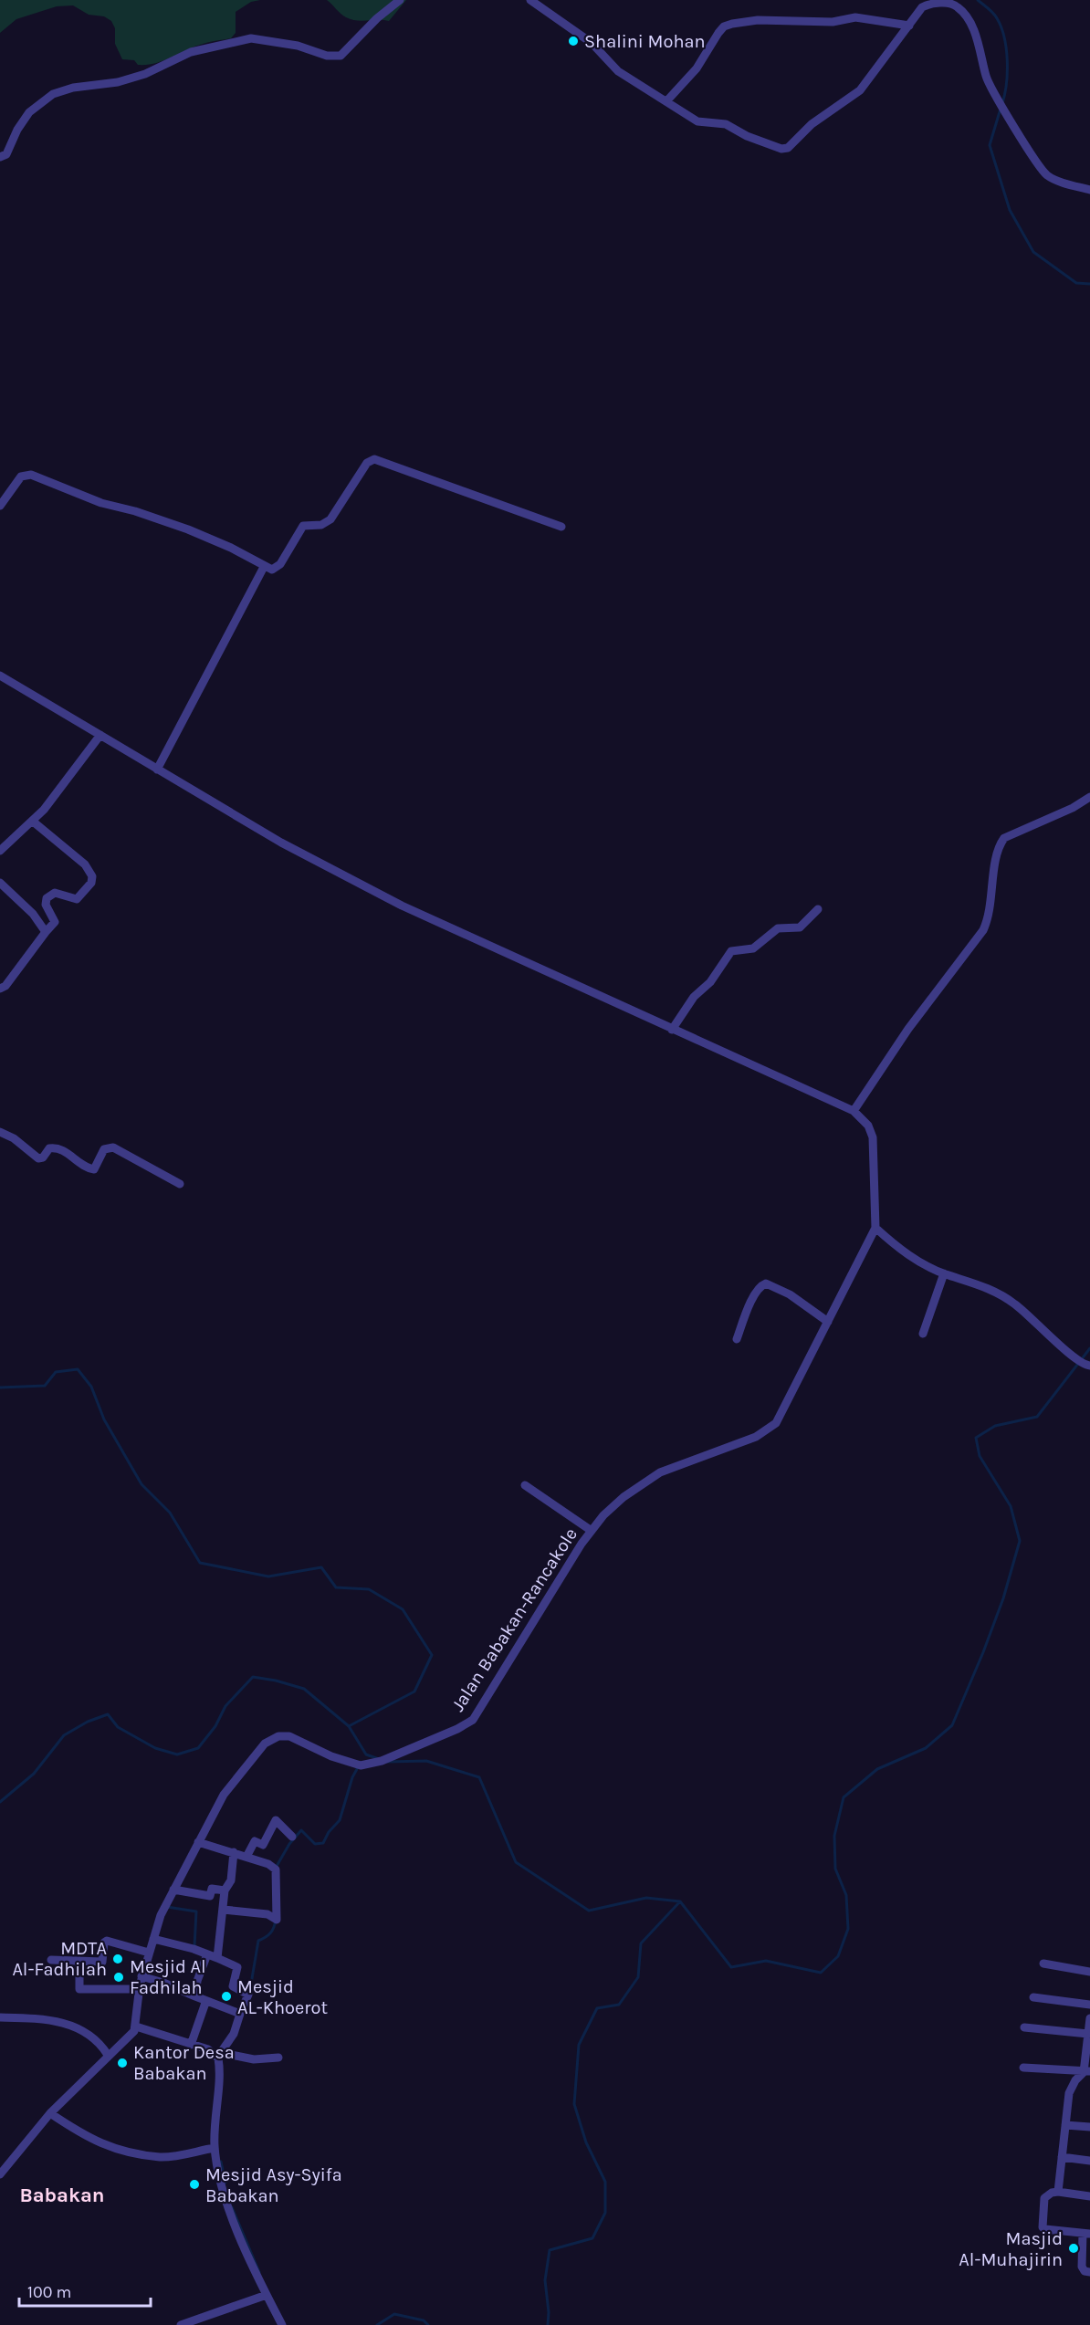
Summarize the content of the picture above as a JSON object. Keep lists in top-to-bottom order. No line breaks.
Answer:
{"streets":{"street":["Jalan Babakan-Rancakole"]},"districts":["Babakan"],"places":["Shalini Mohan","MDTA Al-Fadhilah","Mesjid Al Fadhilah","Mesjid AL-Khoerot","Kantor Desa Babakan","Mesjid Asy-Syifa Babakan","Masjid Al-Muhajirin"],"scale_bar":"100 m"}
